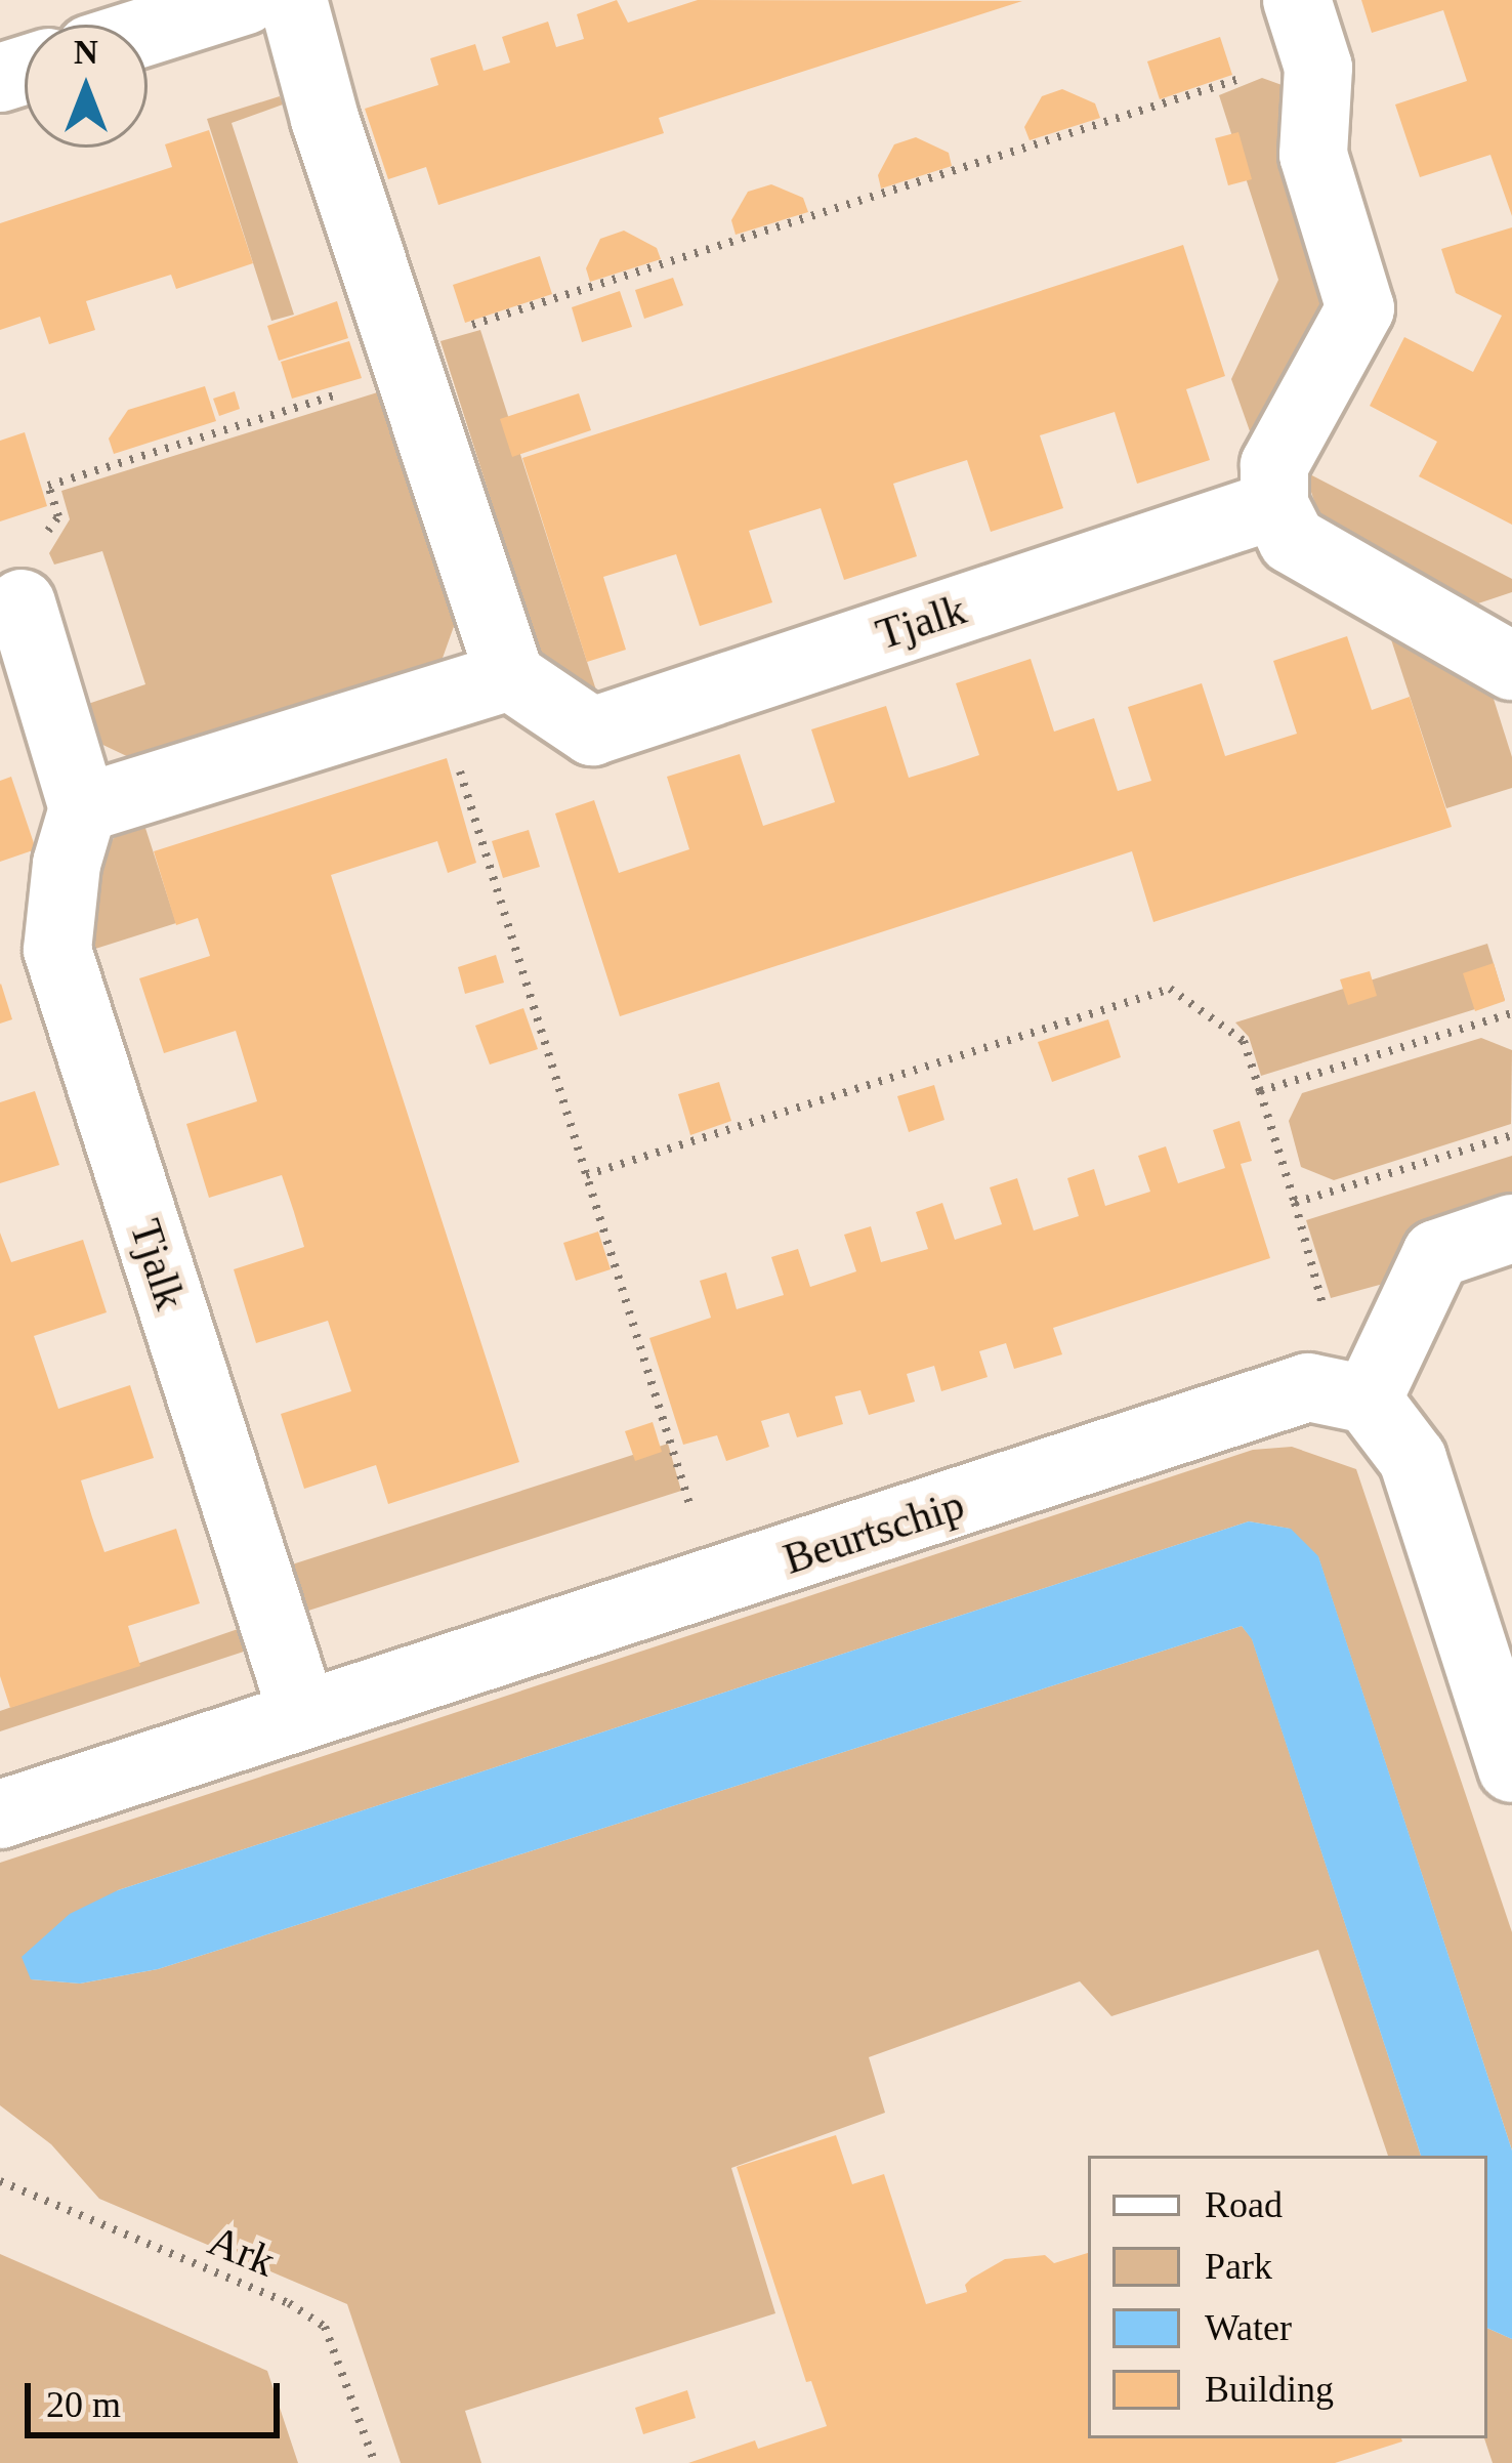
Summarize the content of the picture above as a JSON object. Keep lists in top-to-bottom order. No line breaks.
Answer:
{"streets":{"street":["Tjalk","Beurtschip"],"path":["Ark"]},"crossings":[["Tjalk","Beurtschip"]],"legend":["Road","Park","Water","Building"],"scale_bar":"20 m","north":"top"}
